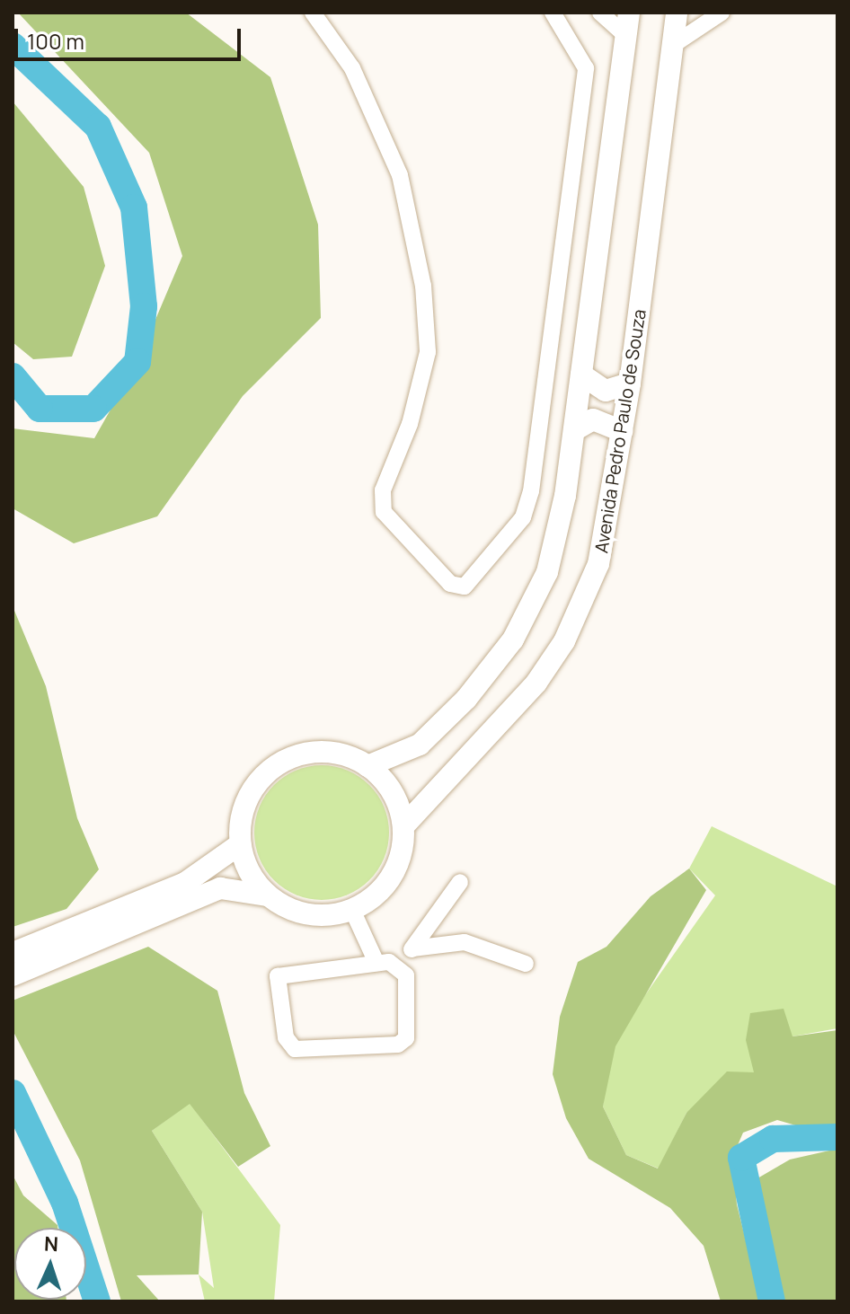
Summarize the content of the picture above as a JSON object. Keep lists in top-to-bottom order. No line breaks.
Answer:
{"streets":{"main road":["Avenida Pedro Paulo de Souza"]},"scale_bar":"100 m","north":"top"}
